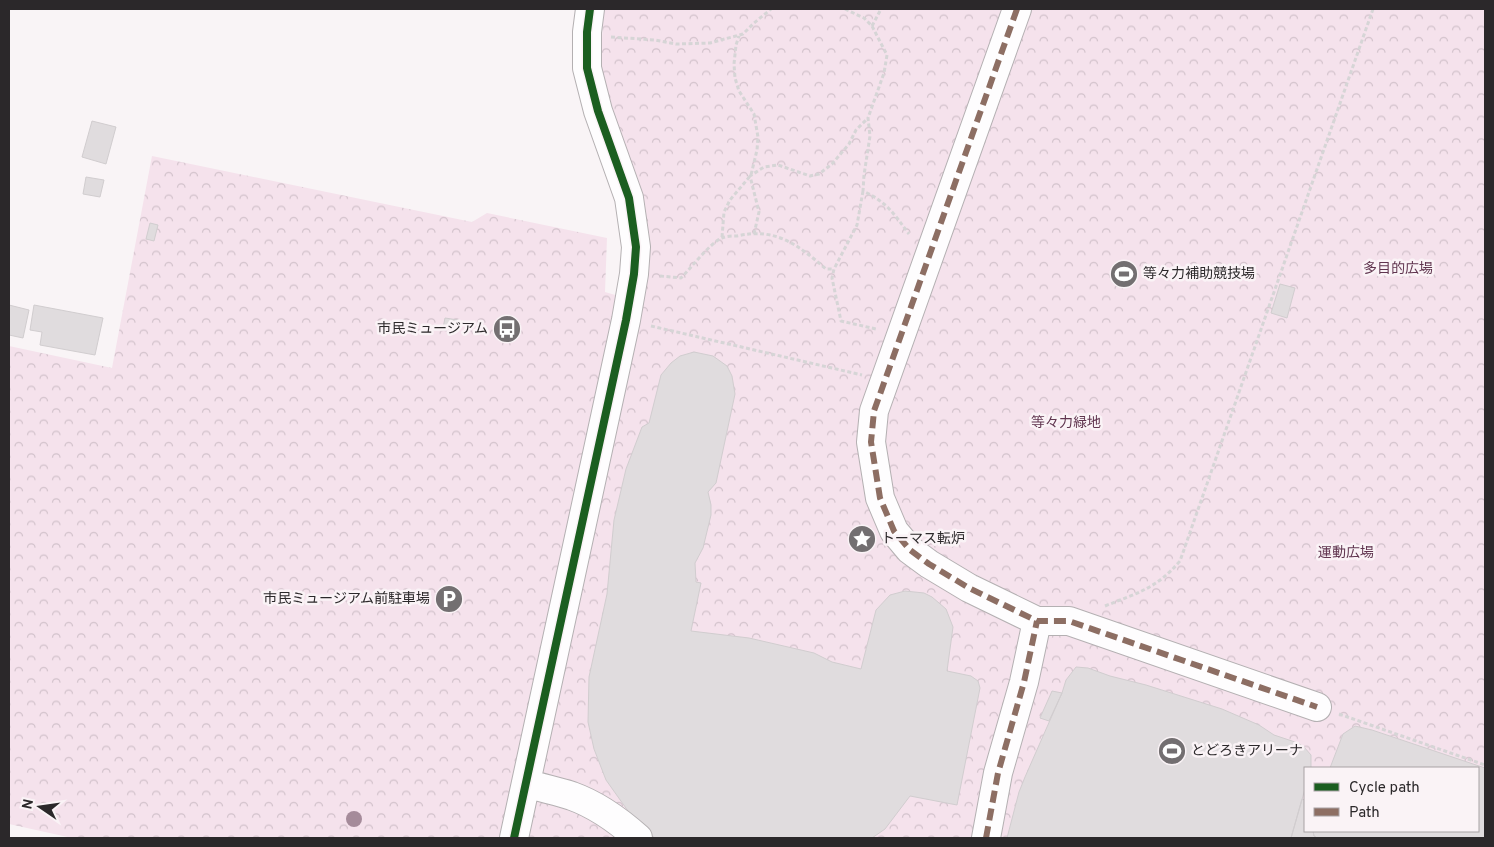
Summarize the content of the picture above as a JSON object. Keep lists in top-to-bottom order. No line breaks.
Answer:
{"parks":["多目的広場","等々力緑地","運動広場"],"places":{"sports":["等々力補助競技場","とどろきアリーナ"],"bus stop":["市民ミュージアム"],"place":["トーマス転炉"],"parking":["市民ミュージアム前駐車場"]},"legend":["Cycle path","Path"],"north":"left"}
